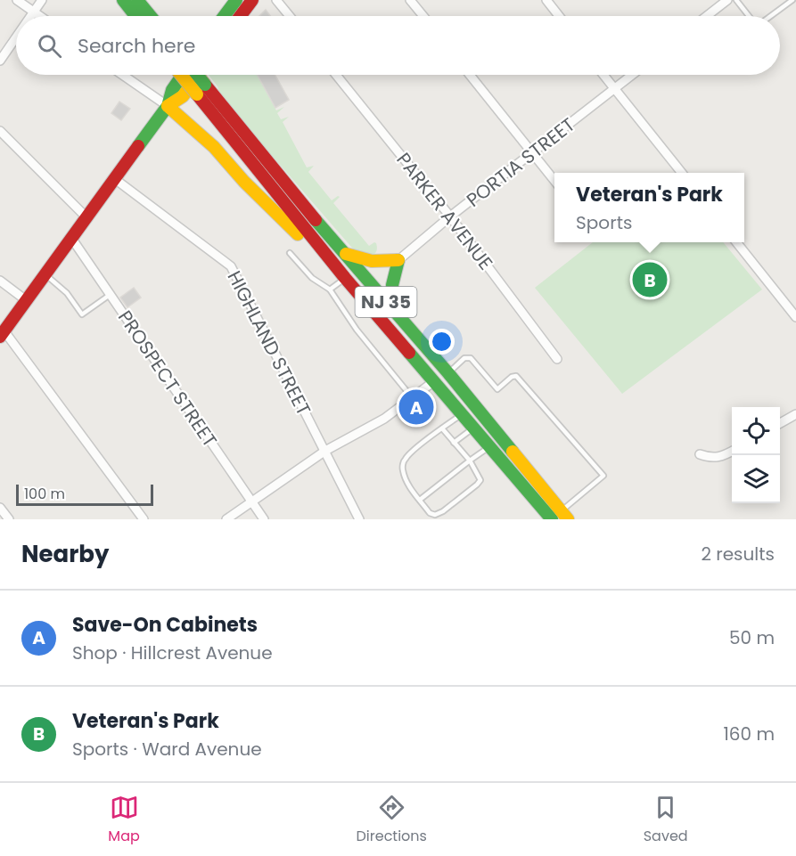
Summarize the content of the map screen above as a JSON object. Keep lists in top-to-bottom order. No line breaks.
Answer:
{"streets":{"main road":["NJ 35"],"street":["PORTIA STREET","PARKER AVENUE","HIGHLAND STREET","PROSPECT STREET"]},"crossings":[["PORTIA STREET","PARKER AVENUE"]],"scale_bar":"100 m","page":{"search":"Search here","popup":["Veteran's Park","Sports"],"pins":["B","A"],"scale":"100 m","heading":["Nearby","2 results"],"list":[{"mark":"A","name":"Save-On Cabinets","note":"Shop · Hillcrest Avenue","value":"50 m"},{"mark":"B","name":"Veteran's Park","note":"Sports · Ward Avenue","value":"160 m"}],"nav":["Map","Directions","Saved"]}}
